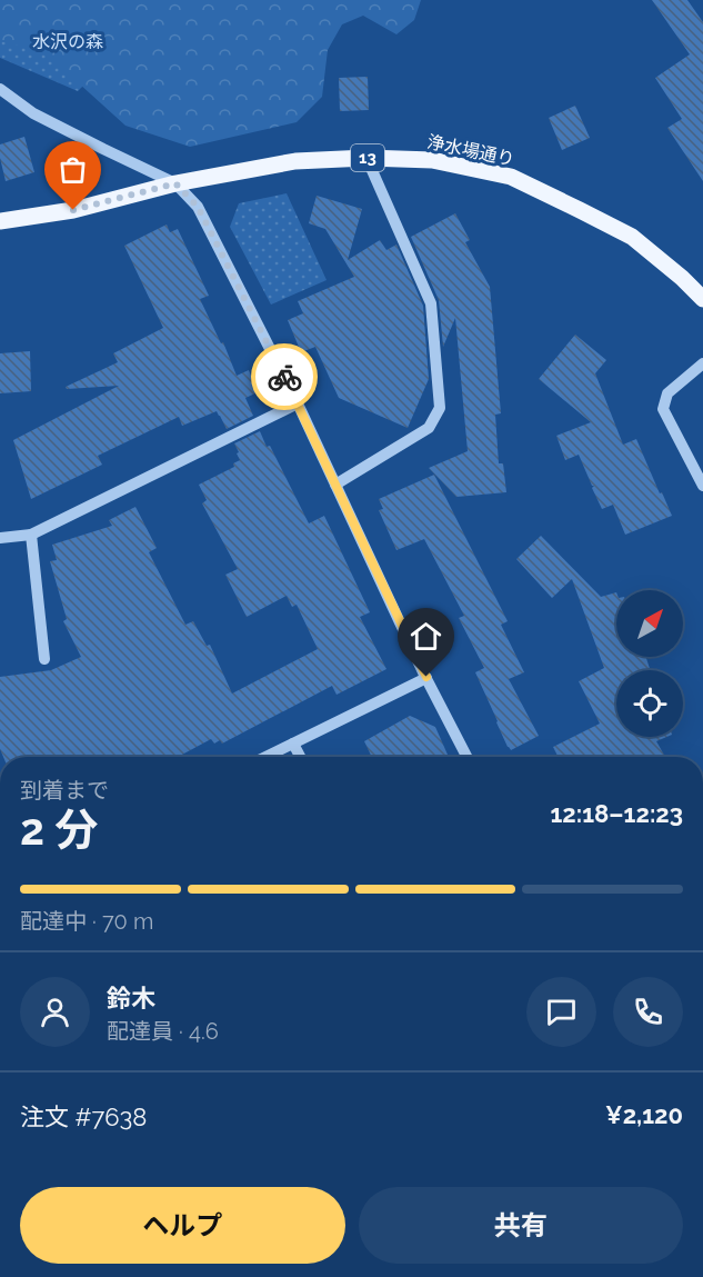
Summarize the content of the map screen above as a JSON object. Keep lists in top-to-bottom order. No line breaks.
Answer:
{"streets":{"main road":["浄水場通り","13"]},"parks":["水沢の森"],"north":"top right","page":{"heading":["2 分","到着まで","12:18–12:23"],"panel":["鈴木","配達員 · 4.6","注文 #7638","¥2,120"],"bar":"配達中 · 70 m","buttons":["ヘルプ","共有"]}}
